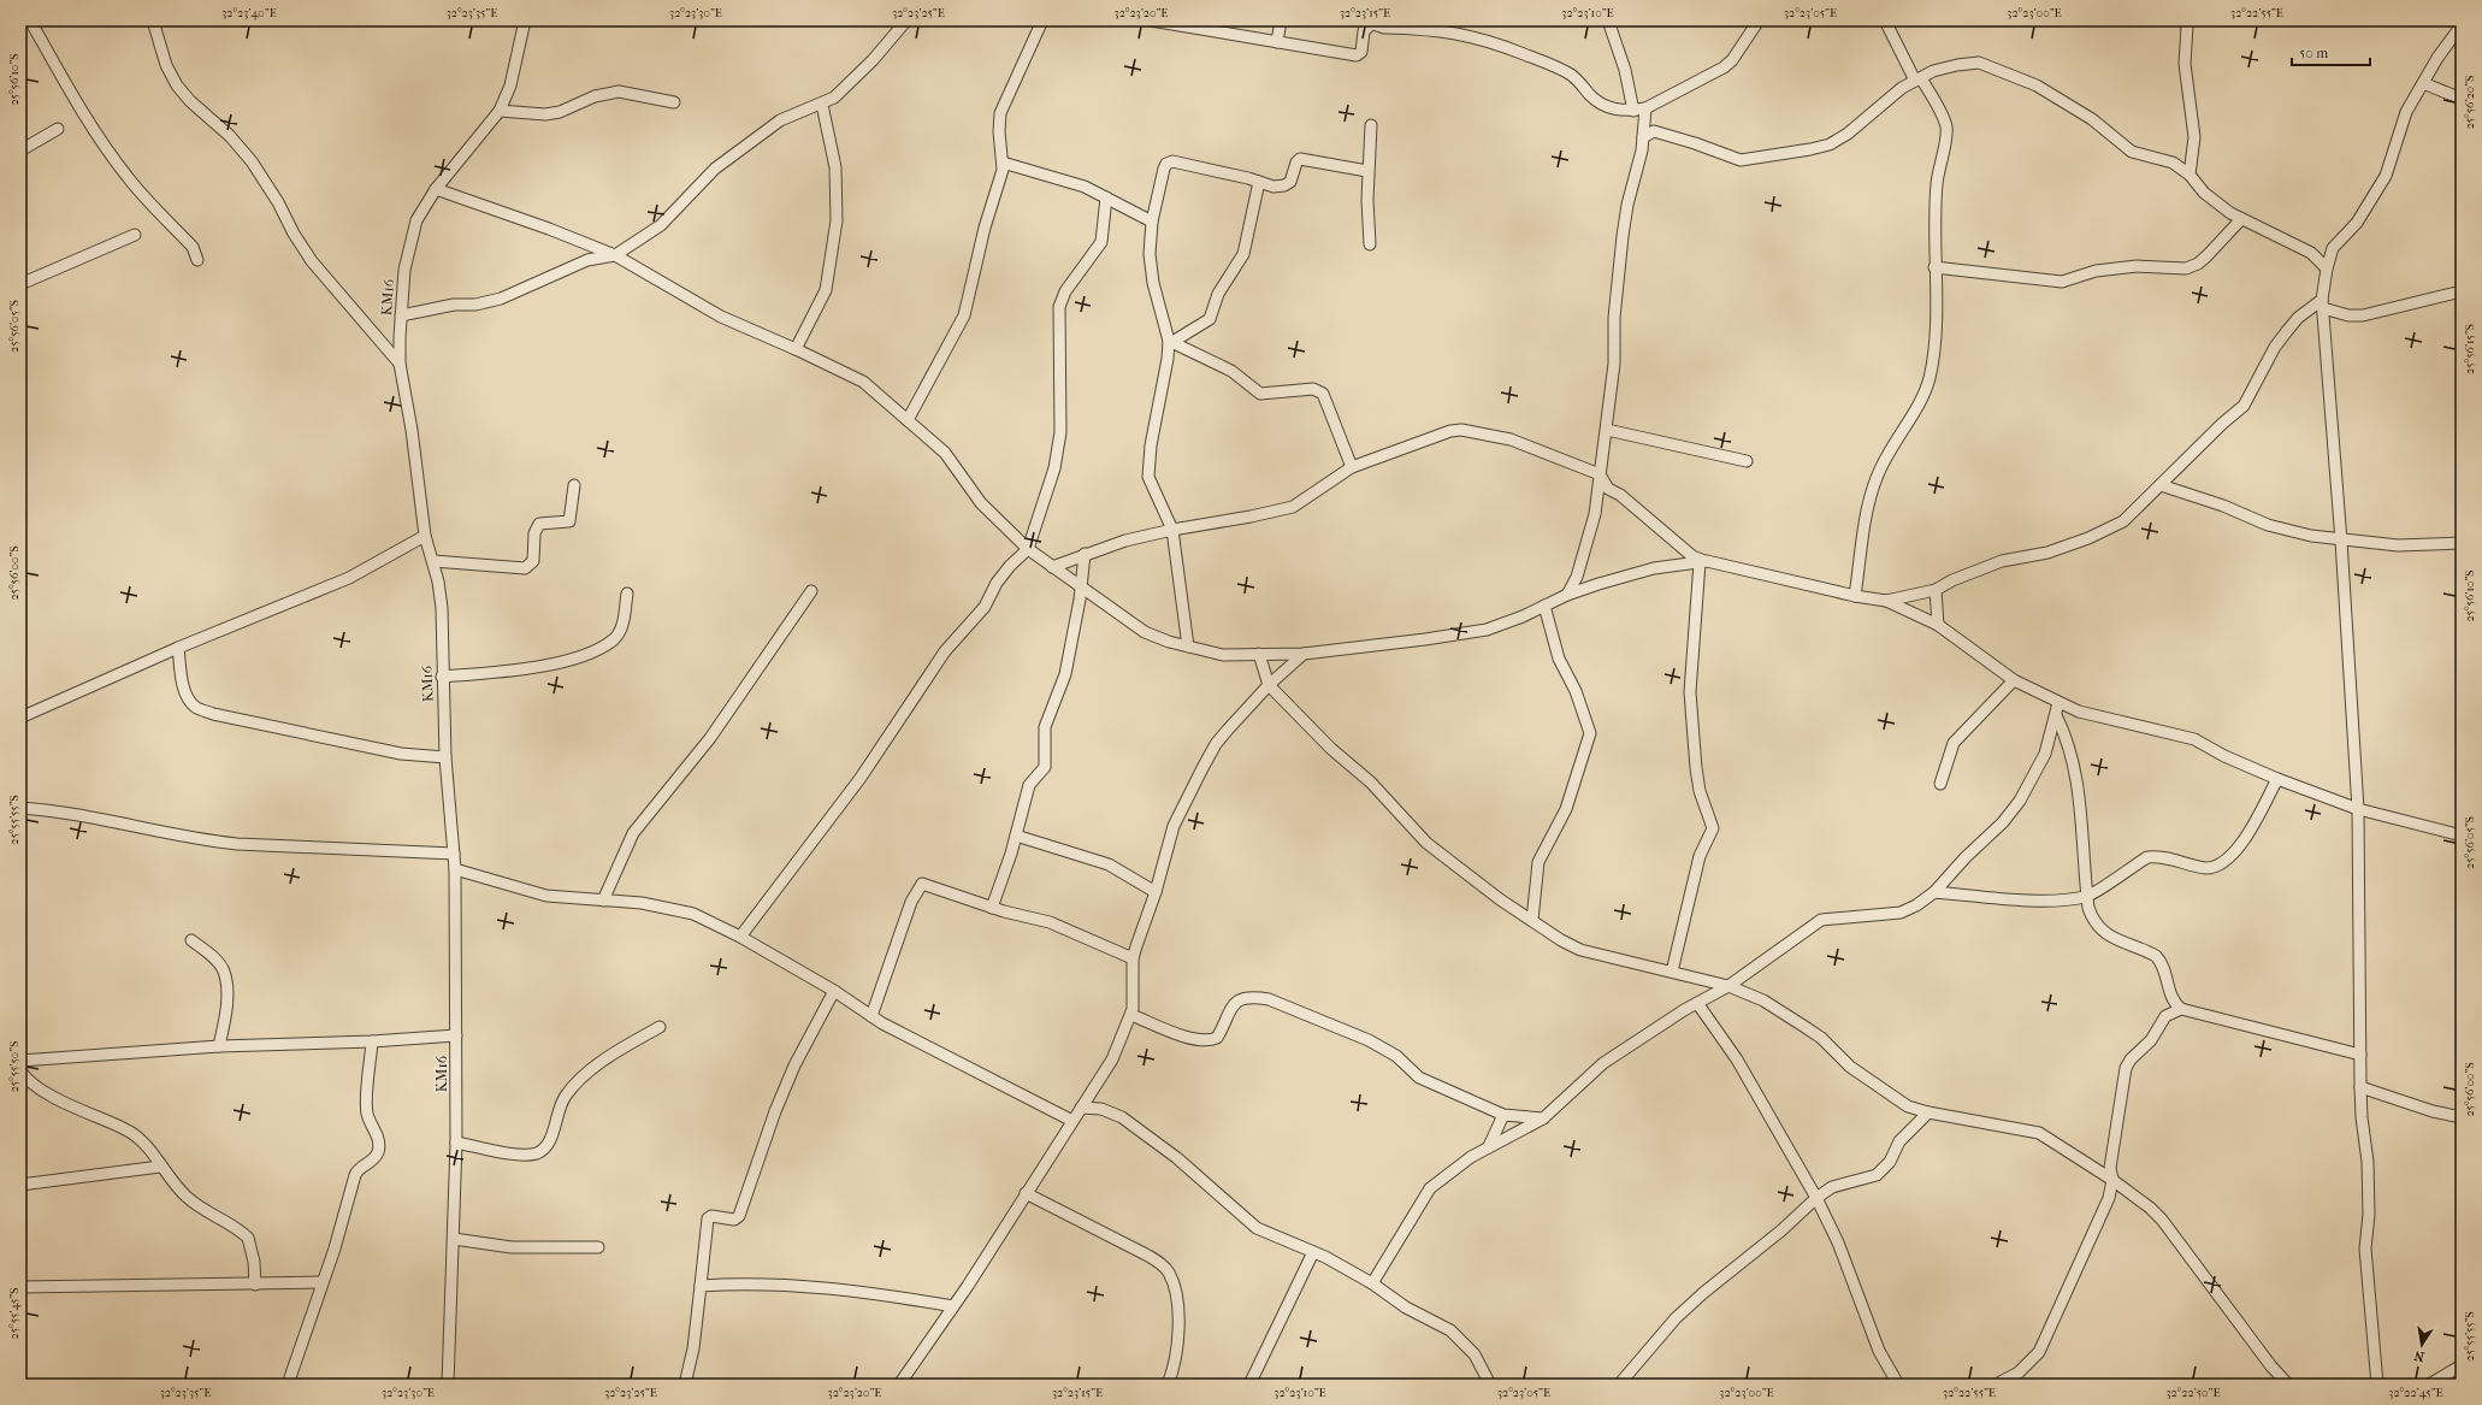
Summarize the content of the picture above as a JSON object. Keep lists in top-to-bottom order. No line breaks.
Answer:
{"streets":{"street":["KM16"]},"scale_bar":"50 m","north":"bottom","coordinates":["32°23'40\"E","32°23'35\"E","32°23'30\"E","32°23'25\"E","32°23'20\"E","32°23'15\"E","32°23'10\"E","32°23'05\"E","32°23'00\"E","32°22'55\"E","25°56'10\"S","25°56'20\"S","25°56'05\"S","25°56'15\"S","25°56'00\"S","25°55'55\"S","25°55'50\"S","25°55'45\"S","32°22'50\"E","32°22'45\"E"]}
